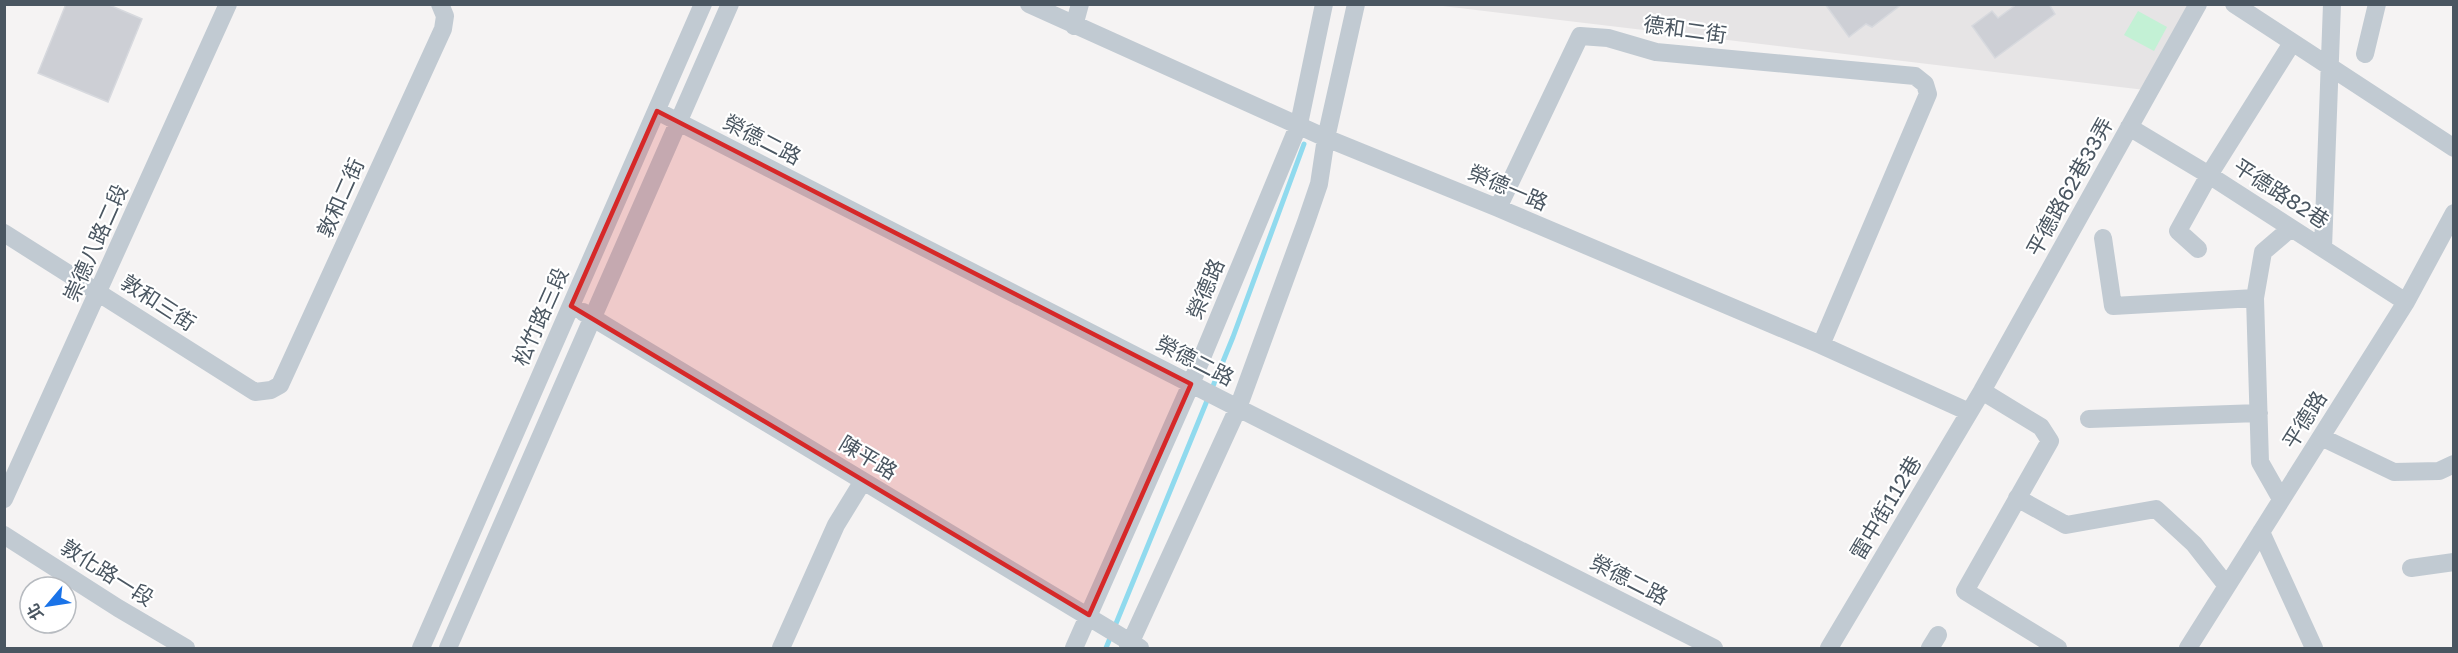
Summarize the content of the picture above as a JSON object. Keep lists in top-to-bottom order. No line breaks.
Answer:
{"streets":{"street":["德和二街","榮德二路","平德路62巷33弄","榮德一路","平德路82巷","敦和二街","崇德八路二段","榮德路","敦和三街","松竹路三段","平德路","陳平路","雷中街112巷","敦化路一段"]},"crossings":[["德和二街","榮德一路"],["榮德二路","榮德路"],["榮德二路","松竹路三段"],["平德路62巷33弄","平德路82巷"],["平德路62巷33弄","雷中街112巷"],["榮德一路","榮德路"],["榮德一路","雷中街112巷"],["平德路82巷","平德路"],["敦和二街","敦和三街"],["崇德八路二段","敦和三街"],["榮德路","陳平路"],["松竹路三段","陳平路"]],"north":"bottom left"}
